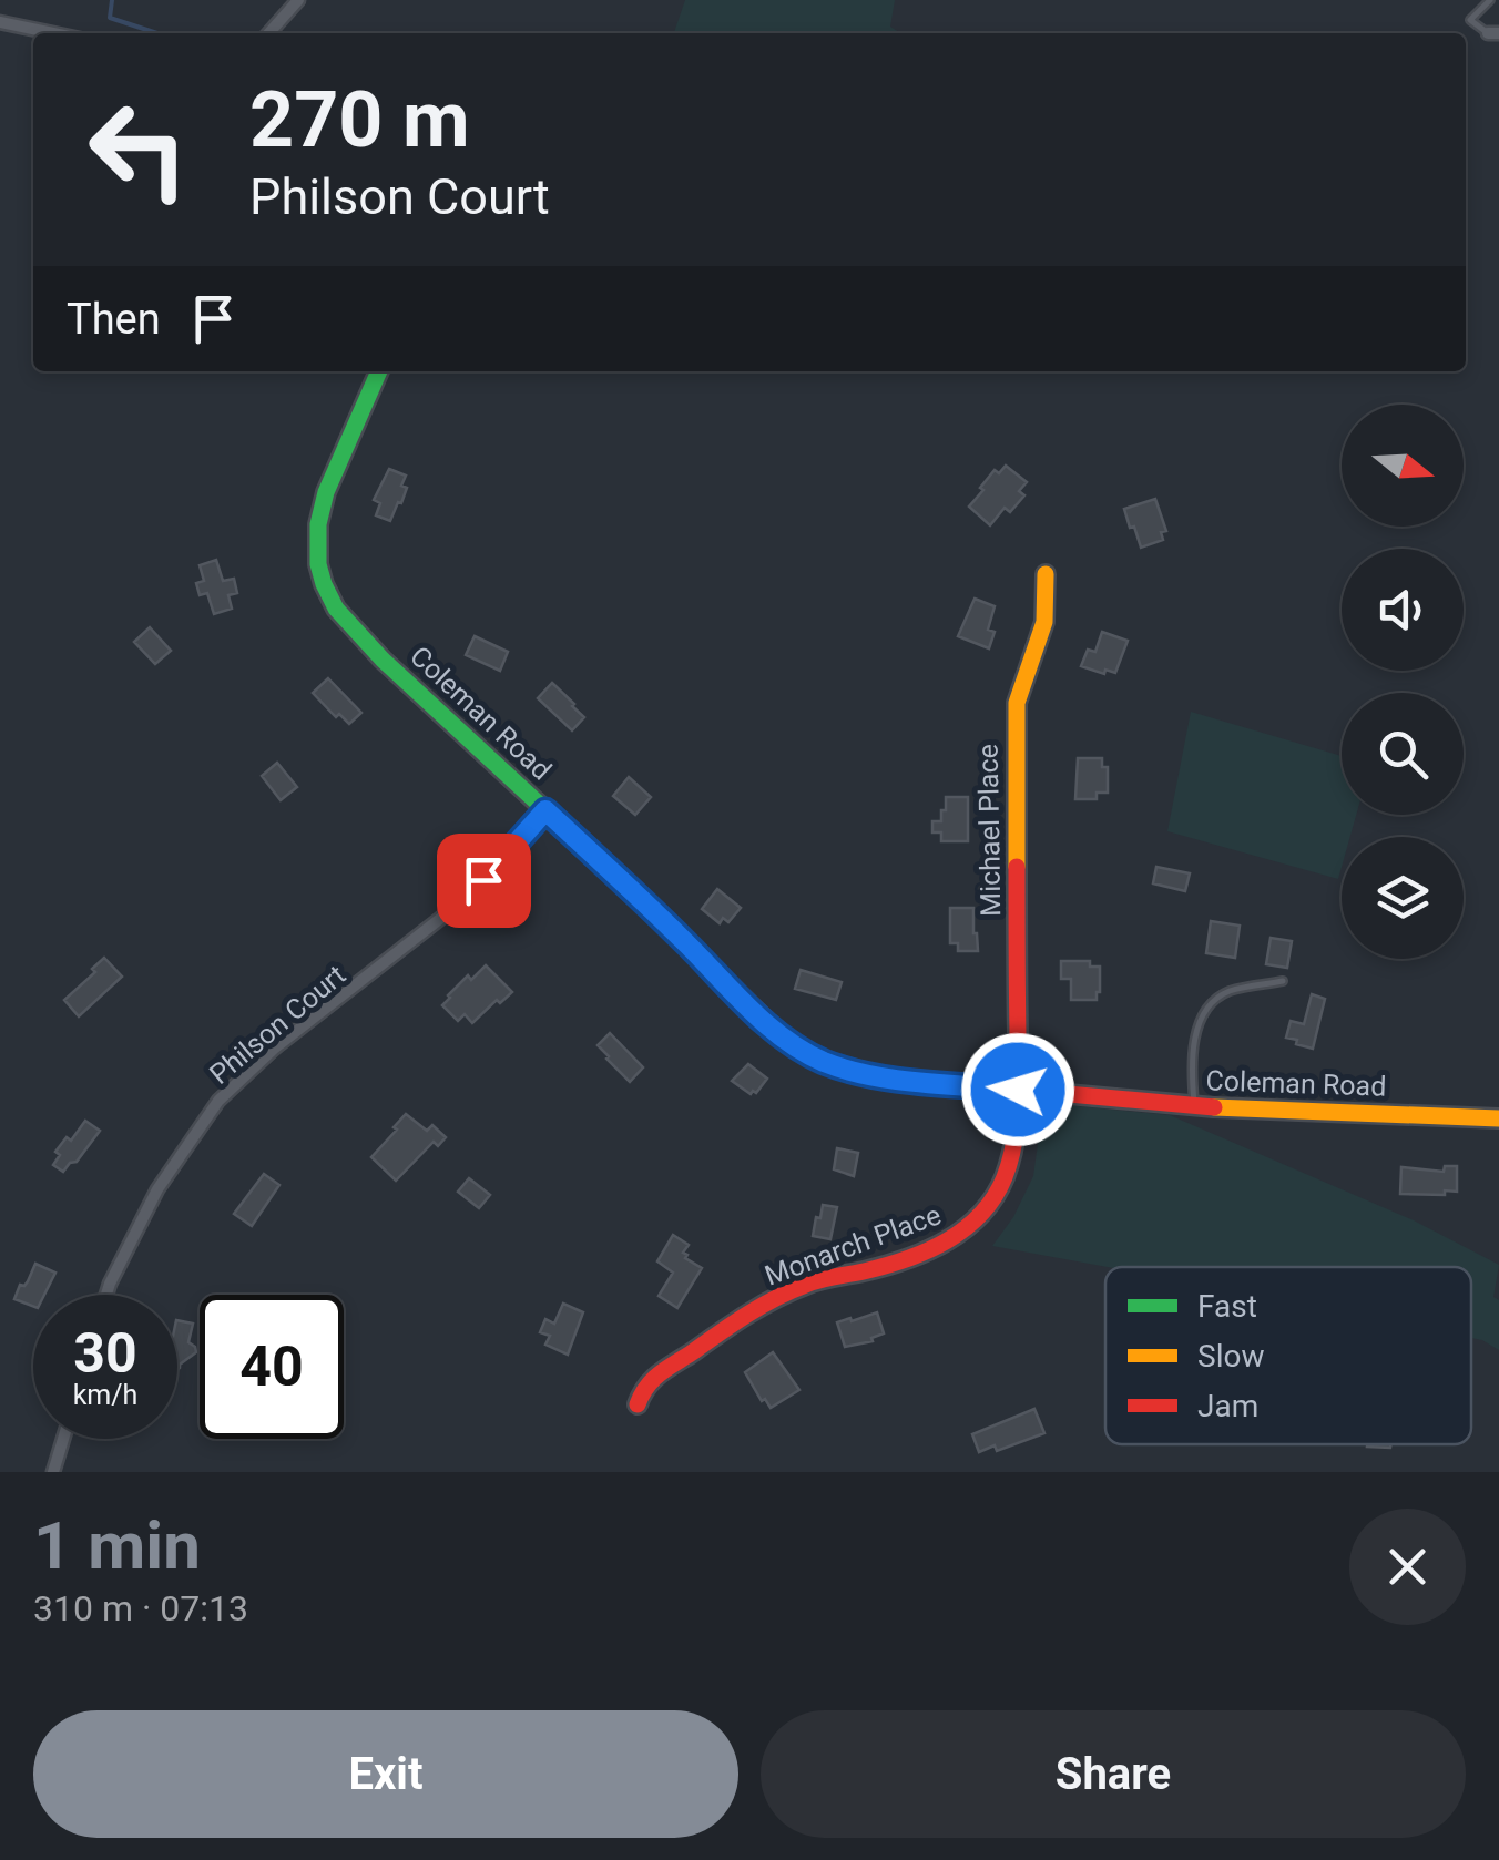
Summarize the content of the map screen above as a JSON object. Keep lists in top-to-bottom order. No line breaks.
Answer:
{"streets":{"street":["Coleman Road","Michael Place","Philson Court","Monarch Place"]},"crossings":[["Coleman Road","Michael Place"],["Coleman Road","Philson Court"],["Coleman Road","Monarch Place"],["Michael Place","Monarch Place"]],"legend":["Fast","Slow","Jam"],"north":"right","page":{"turn":["270 m","Philson Court"],"then":"Then","speed":"30 km/h","limit":"40","heading":["1 min","310 m · 07:13"],"buttons":["Exit","Share"]}}
